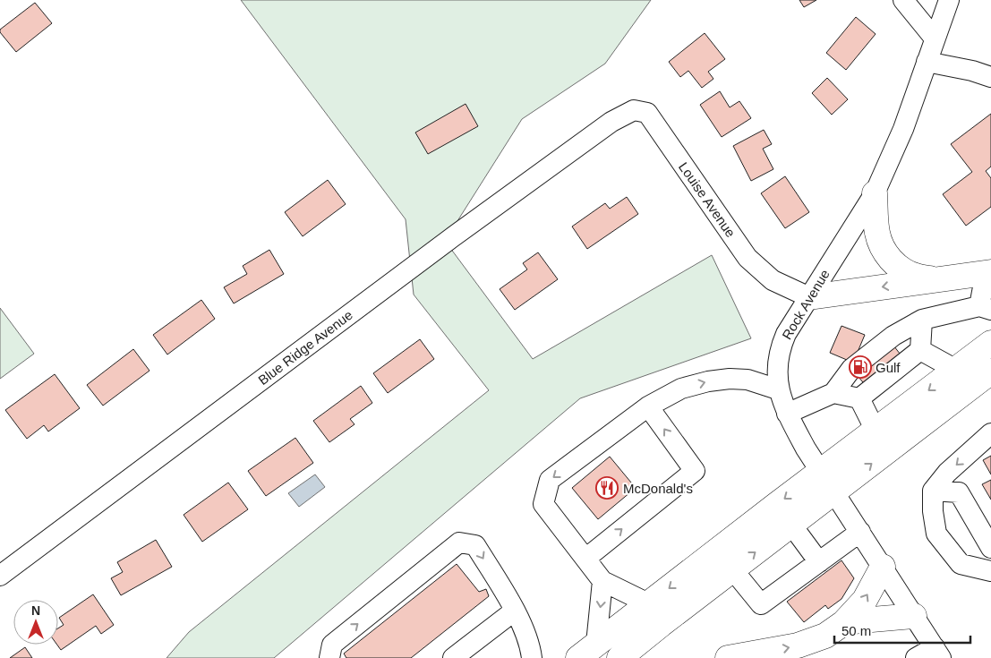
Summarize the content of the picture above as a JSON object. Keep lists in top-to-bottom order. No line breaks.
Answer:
{"streets":{"street":["Louise Avenue","Rock Avenue","Blue Ridge Avenue"]},"crossings":[["Louise Avenue","Rock Avenue"],["Louise Avenue","Blue Ridge Avenue"]],"places":{"fuel station":["Gulf"],"restaurant":["McDonald's"]},"scale_bar":"50 m","north":"top"}
